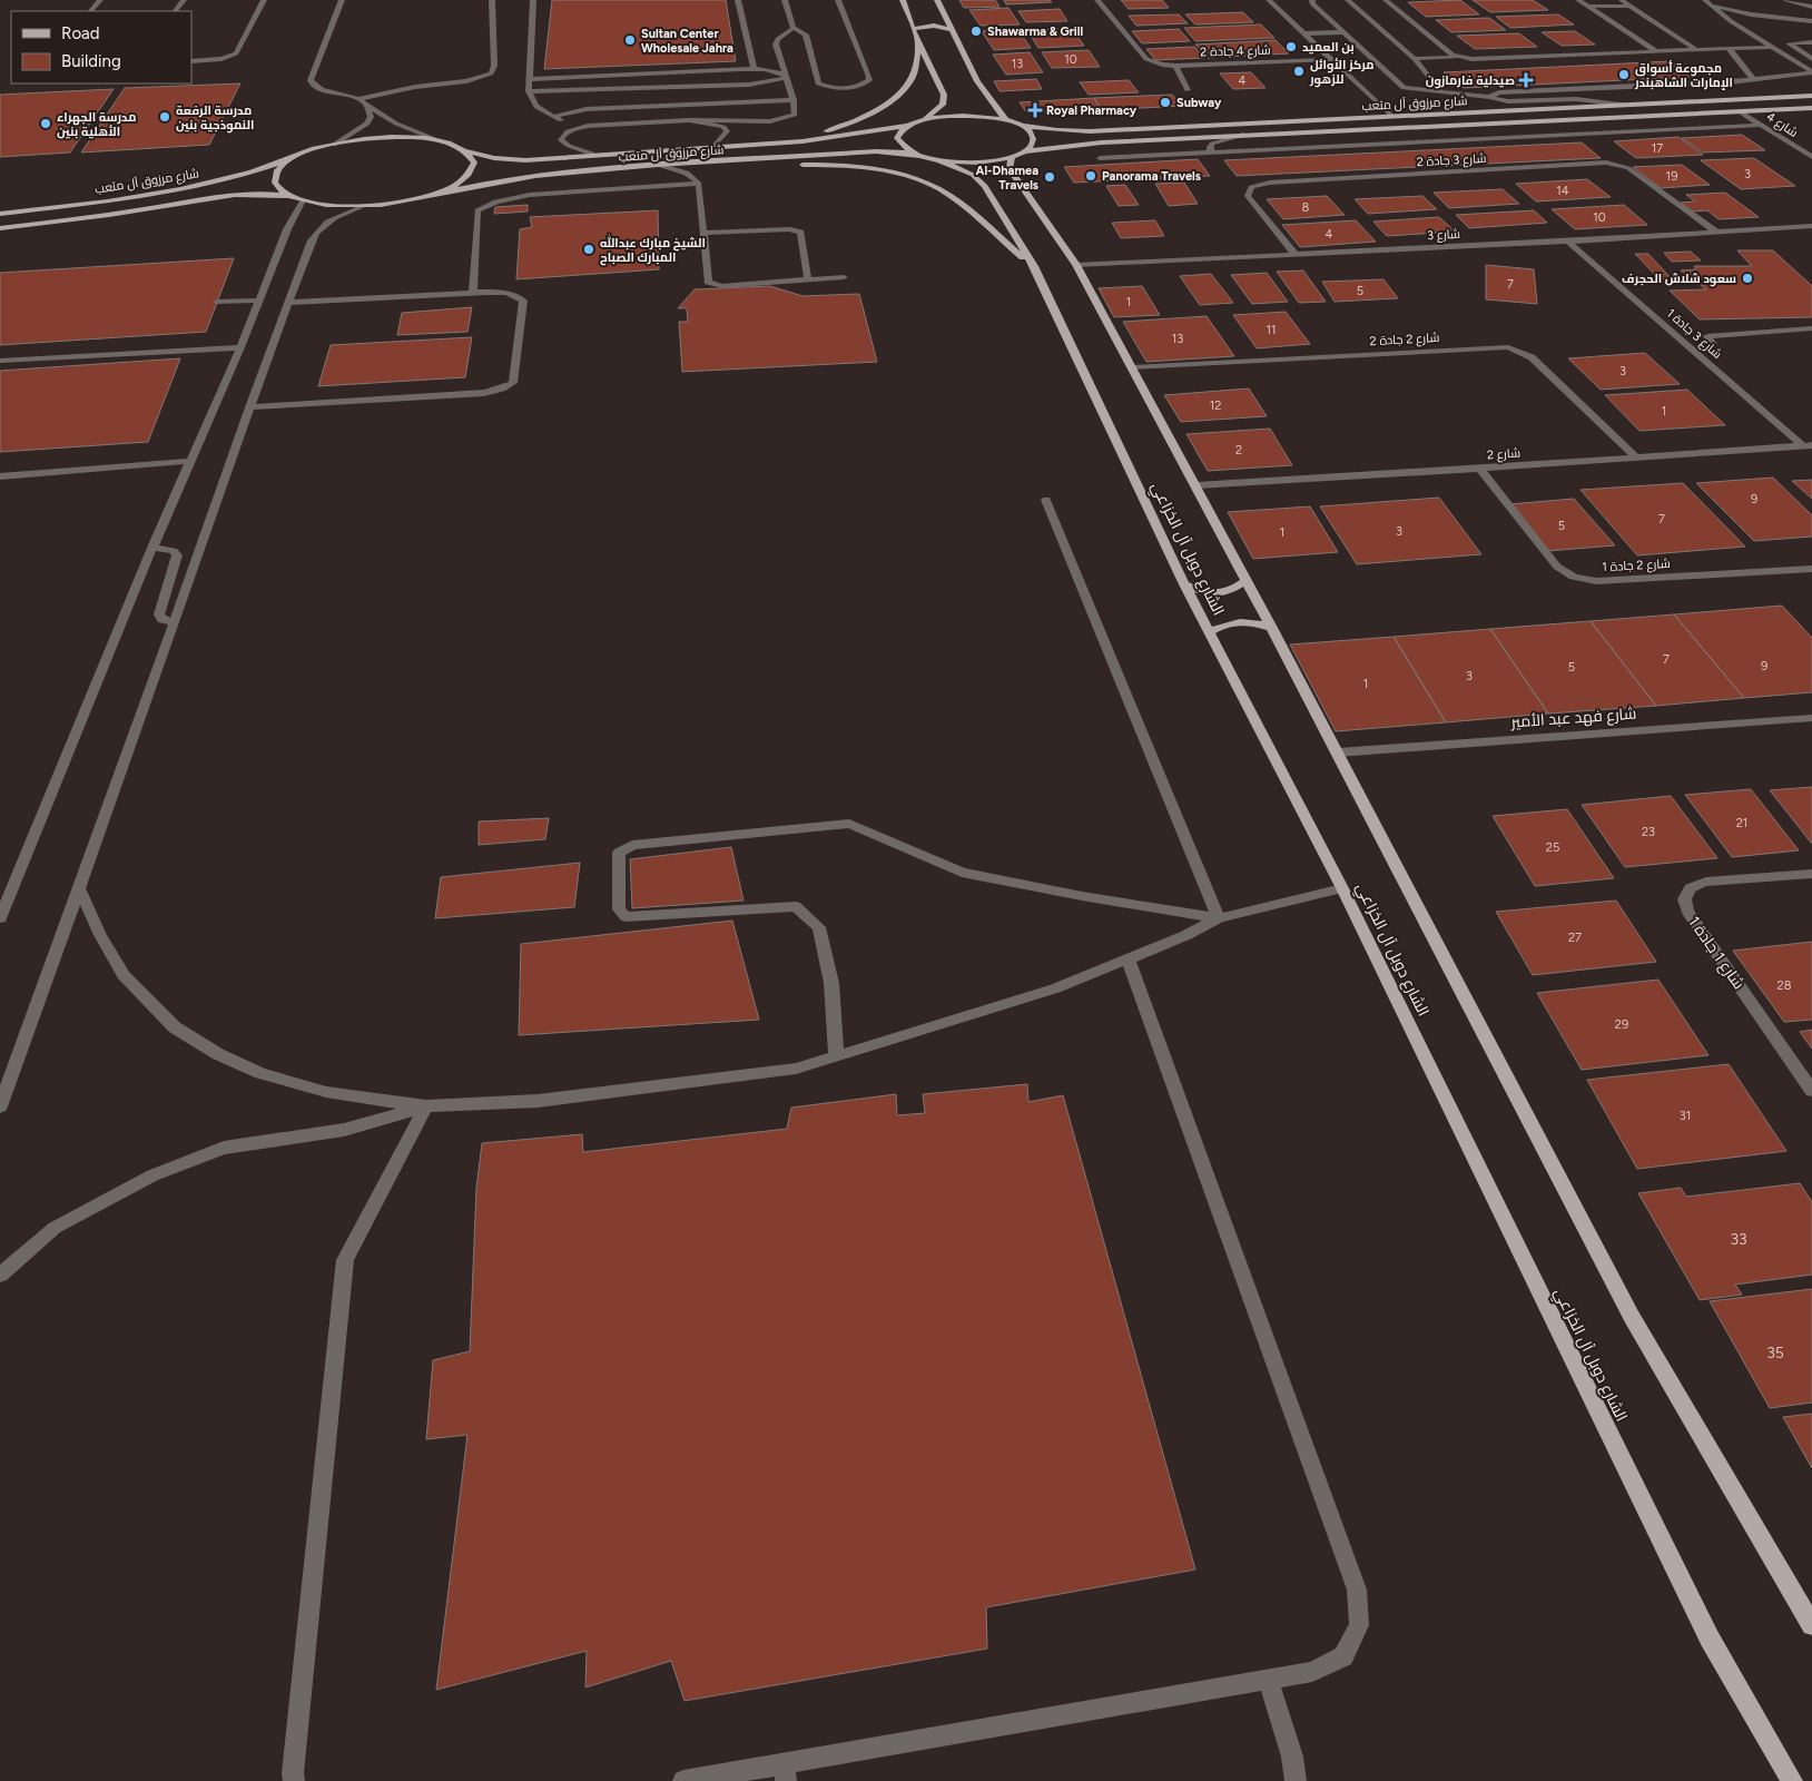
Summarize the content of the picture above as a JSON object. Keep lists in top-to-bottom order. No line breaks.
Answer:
{"streets":{"main road":["شارع مرزوق آل متعب","الشارع دوبل آل الخزاعي"],"street":["شارع 4 جادة 2","شارع 4","شارع 3 جادة 2","شارع 3","شارع 3 جادة 1","شارع 2 جادة 2","شارع 2","شارع 2 جادة 1","شارع فهد عبد الأمير","شارع 1 جادة 1"]},"crossings":[["شارع مرزوق آل متعب","شارع 4"],["شارع مرزوق آل متعب","الشارع دوبل آل الخزاعي"],["شارع 3 جادة 2","شارع 3"],["شارع 3","شارع 3 جادة 1"],["شارع 3 جادة 1","شارع 2"],["شارع 2 جادة 2","شارع 2"],["شارع 2","شارع 2 جادة 1"]],"places":{"other":["Shawarma & Grill","Sultan Center Wholesale Jahra","بن العميد","مركز الأوائل للزهور","مجموعة أسواق الإمارات الشاهبندر","Subway","مدرسة الرفعة النموذجية بنين","مدرسة الجهراء الأهلية بنين","Panorama Travels","Al-Dhamea Travels","الشيخ مبارك عبدالله المبارك الصباح","سعود شلاش الحجرف"],"health":["صيدلية فارمازون","Royal Pharmacy"]},"house_numbers":["10","13","4","17","3","19","14","8","10","4","7","5","1","11","13","3","12","1","2","9","7","5","3","1","7","9","5","3","1","21","23","25","27","28","29","31","33","35"],"legend":["Road","Building"]}
